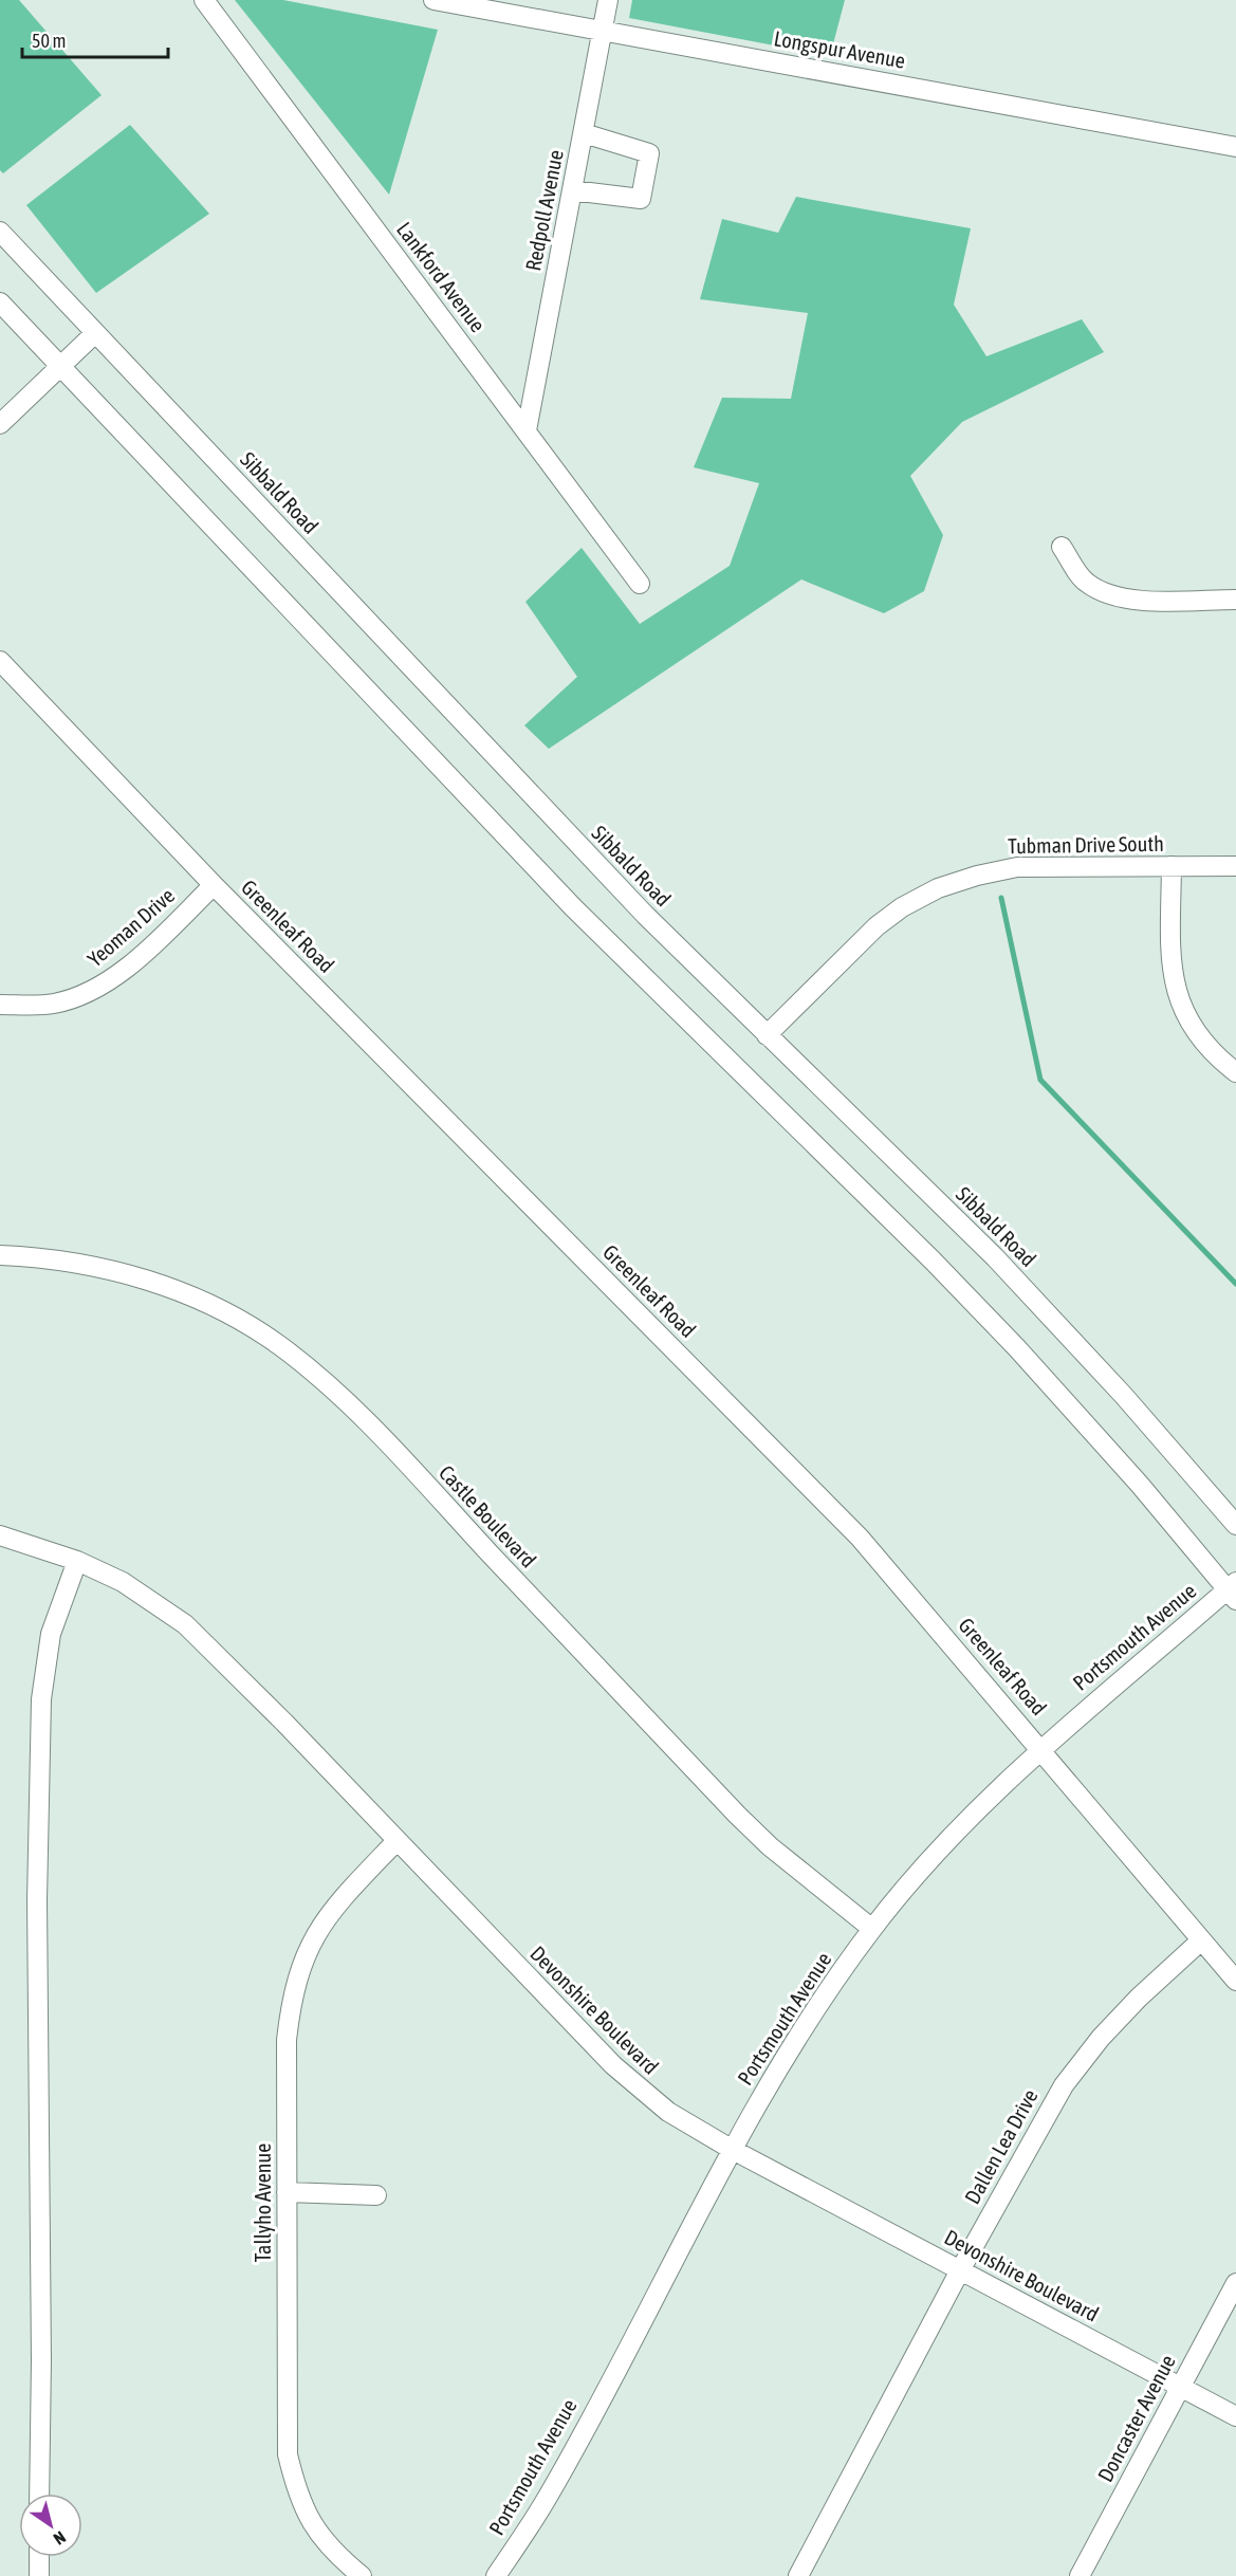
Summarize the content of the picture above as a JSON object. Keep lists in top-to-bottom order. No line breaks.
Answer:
{"streets":{"street":["Longspur Avenue","Redpoll Avenue","Lankford Avenue","Sibbald Road","Tubman Drive South","Greenleaf Road","Yeoman Drive","Castle Boulevard","Portsmouth Avenue","Devonshire Boulevard","Dallen Lea Drive","Tallyho Avenue","Doncaster Avenue"]},"crossings":[["Longspur Avenue","Redpoll Avenue"],["Redpoll Avenue","Lankford Avenue"],["Sibbald Road","Tubman Drive South"],["Greenleaf Road","Yeoman Drive"],["Greenleaf Road","Portsmouth Avenue"],["Greenleaf Road","Dallen Lea Drive"],["Castle Boulevard","Portsmouth Avenue"],["Portsmouth Avenue","Devonshire Boulevard"],["Devonshire Boulevard","Dallen Lea Drive"],["Devonshire Boulevard","Tallyho Avenue"],["Devonshire Boulevard","Doncaster Avenue"]],"scale_bar":"50 m","north":"bottom right"}
